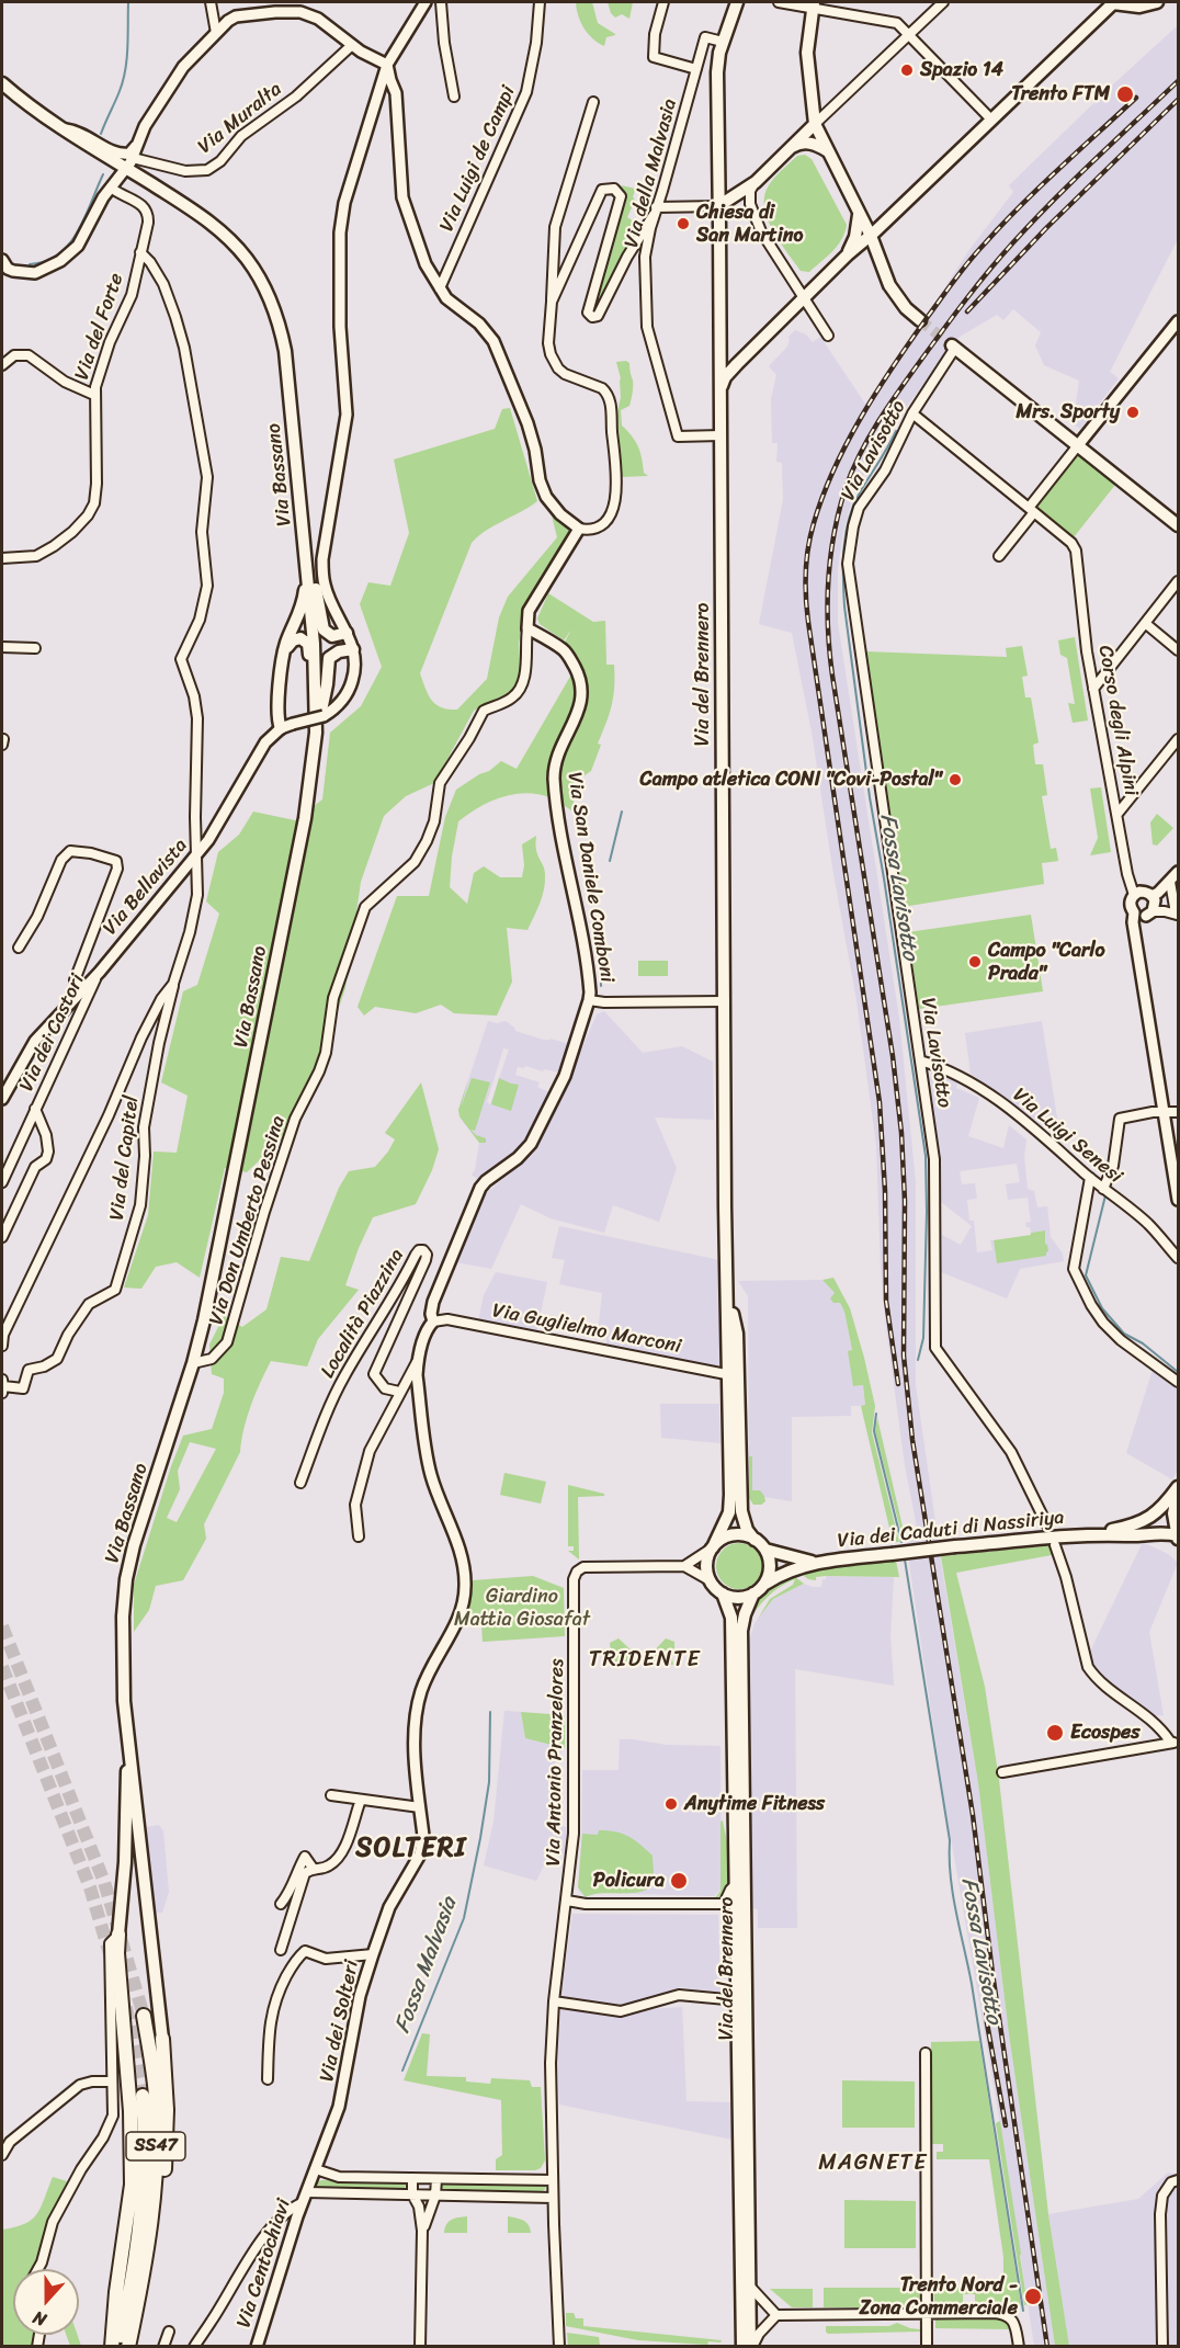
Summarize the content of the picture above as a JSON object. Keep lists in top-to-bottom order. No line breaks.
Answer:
{"streets":{"highway":["SS47"],"main road":["Via Bassano","Via del Brennero","Via dei Caduti di Nassiriya"],"street":["Via Muralta","Via Luigi de Campi","Via della Malvasia","Via del Forte","Via Lavisotto","Corso degli Alpini","Via San Daniele Comboni","Via Bellavista","Via dei Castori","Via Luigi Senesi","Via del Capitel","Via Don Umberto Pessina","Località Piazzina","Via Guglielmo Marconi","Via Antonio Pranzelores","Via dei Solteri","Via Centochiavi"]},"crossings":[["Via Muralta","Via Bassano"],["Via della Malvasia","Via del Brennero"],["Via del Forte","Via del Capitel"],["Via Lavisotto","Via Luigi Senesi"],["Via Bassano","Via Don Umberto Pessina"],["Via del Brennero","Via Guglielmo Marconi"],["Via del Brennero","Via dei Caduti di Nassiriya"],["Via San Daniele Comboni","Via Don Umberto Pessina"],["Via San Daniele Comboni","Via dei Solteri"],["Via Bellavista","Via dei Castori"],["Via Bellavista","Via del Capitel"],["Via Guglielmo Marconi","Via dei Solteri"],["Via dei Solteri","Via Centochiavi"]],"districts":["TRIDENTE","SOLTERI","MAGNETE"],"water":["Fossa Lavisotto","Fossa Malvasia"],"parks":["Giardino Mattia Giosafat"],"places":["Spazio 14","Trento FTM","Chiesa di San Martino","Mrs. Sporty","Campo atletica CONI \"Covi-Postal\"","Campo \"Carlo Prada\"","Ecospes","Anytime Fitness","Policura","Trento Nord - Zona Commerciale"],"north":"bottom"}
